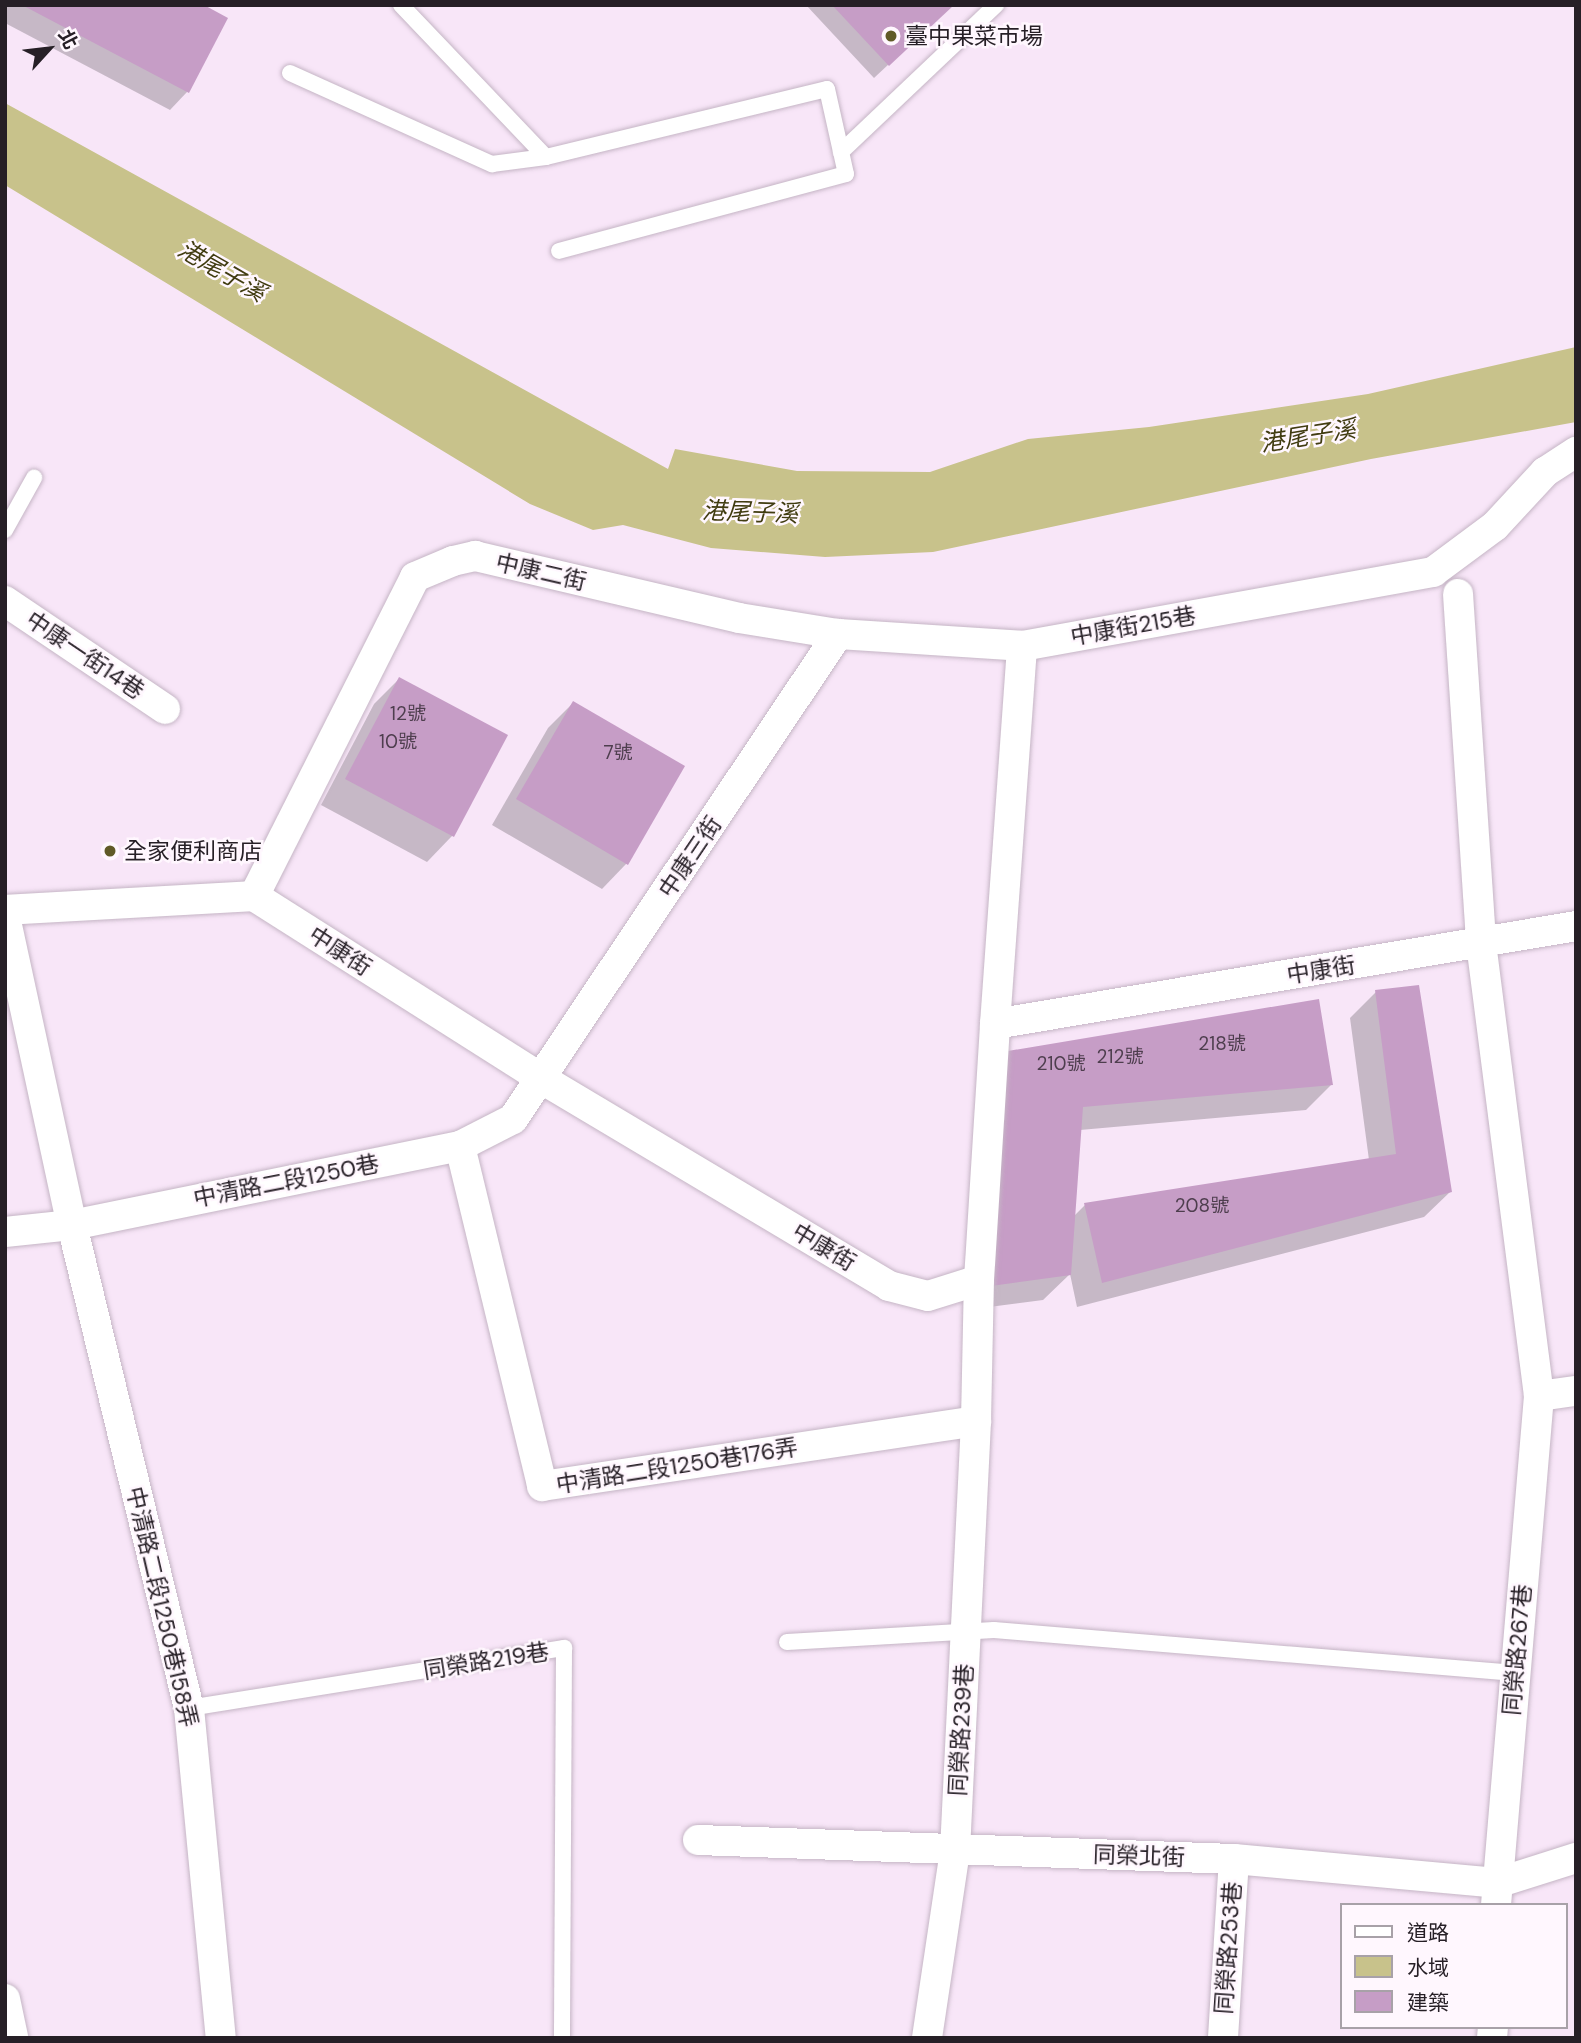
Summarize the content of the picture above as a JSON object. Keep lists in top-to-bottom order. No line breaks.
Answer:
{"streets":{"street":["中康二街","中康街215巷","中康一街14巷","中康三街","中康街","中清路二段1250巷","中清路二段1250巷176弄","中清路二段1250巷158弄","同榮路267巷","同榮路239巷","同榮北街","同榮路253巷"],"lane":["同榮路219巷"]},"crossings":[["中康二街","中康街215巷"],["中康二街","中康三街"],["中康二街","中康街"],["中康三街","中康街"],["中康三街","中清路二段1250巷"],["中康街","中清路二段1250巷"],["中清路二段1250巷","中清路二段1250巷176弄"],["中清路二段1250巷","中清路二段1250巷158弄"],["中清路二段1250巷176弄","同榮路239巷"],["中清路二段1250巷158弄","同榮路219巷"],["同榮路267巷","同榮北街"],["同榮路239巷","同榮北街"],["同榮北街","同榮路253巷"]],"water":["港尾子溪"],"places":["臺中果菜市場","全家便利商店"],"house_numbers":["12號","10號","7號","218號","212號","210號","208號"],"legend":["道路","水域","建築"],"north":"top right"}
